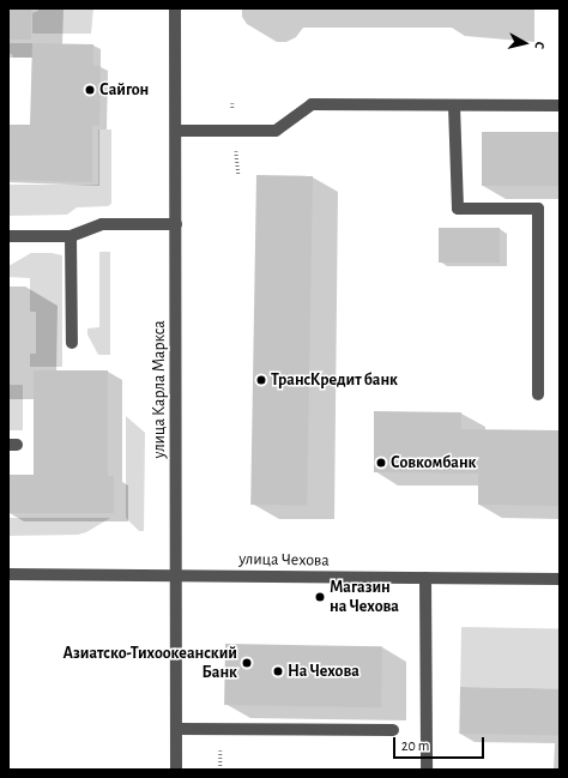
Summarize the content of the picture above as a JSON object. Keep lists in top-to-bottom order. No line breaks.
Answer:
{"streets":{"street":["улица Карла Маркса","улица Чехова"]},"crossings":[["улица Карла Маркса","улица Чехова"]],"places":["Сайгон","ТрансКредит банк","Совкомбанк","Магазин на Чехова","Азиатско-Тихоокеанский Банк","На Чехова"],"scale_bar":"20 m","north":"right"}
